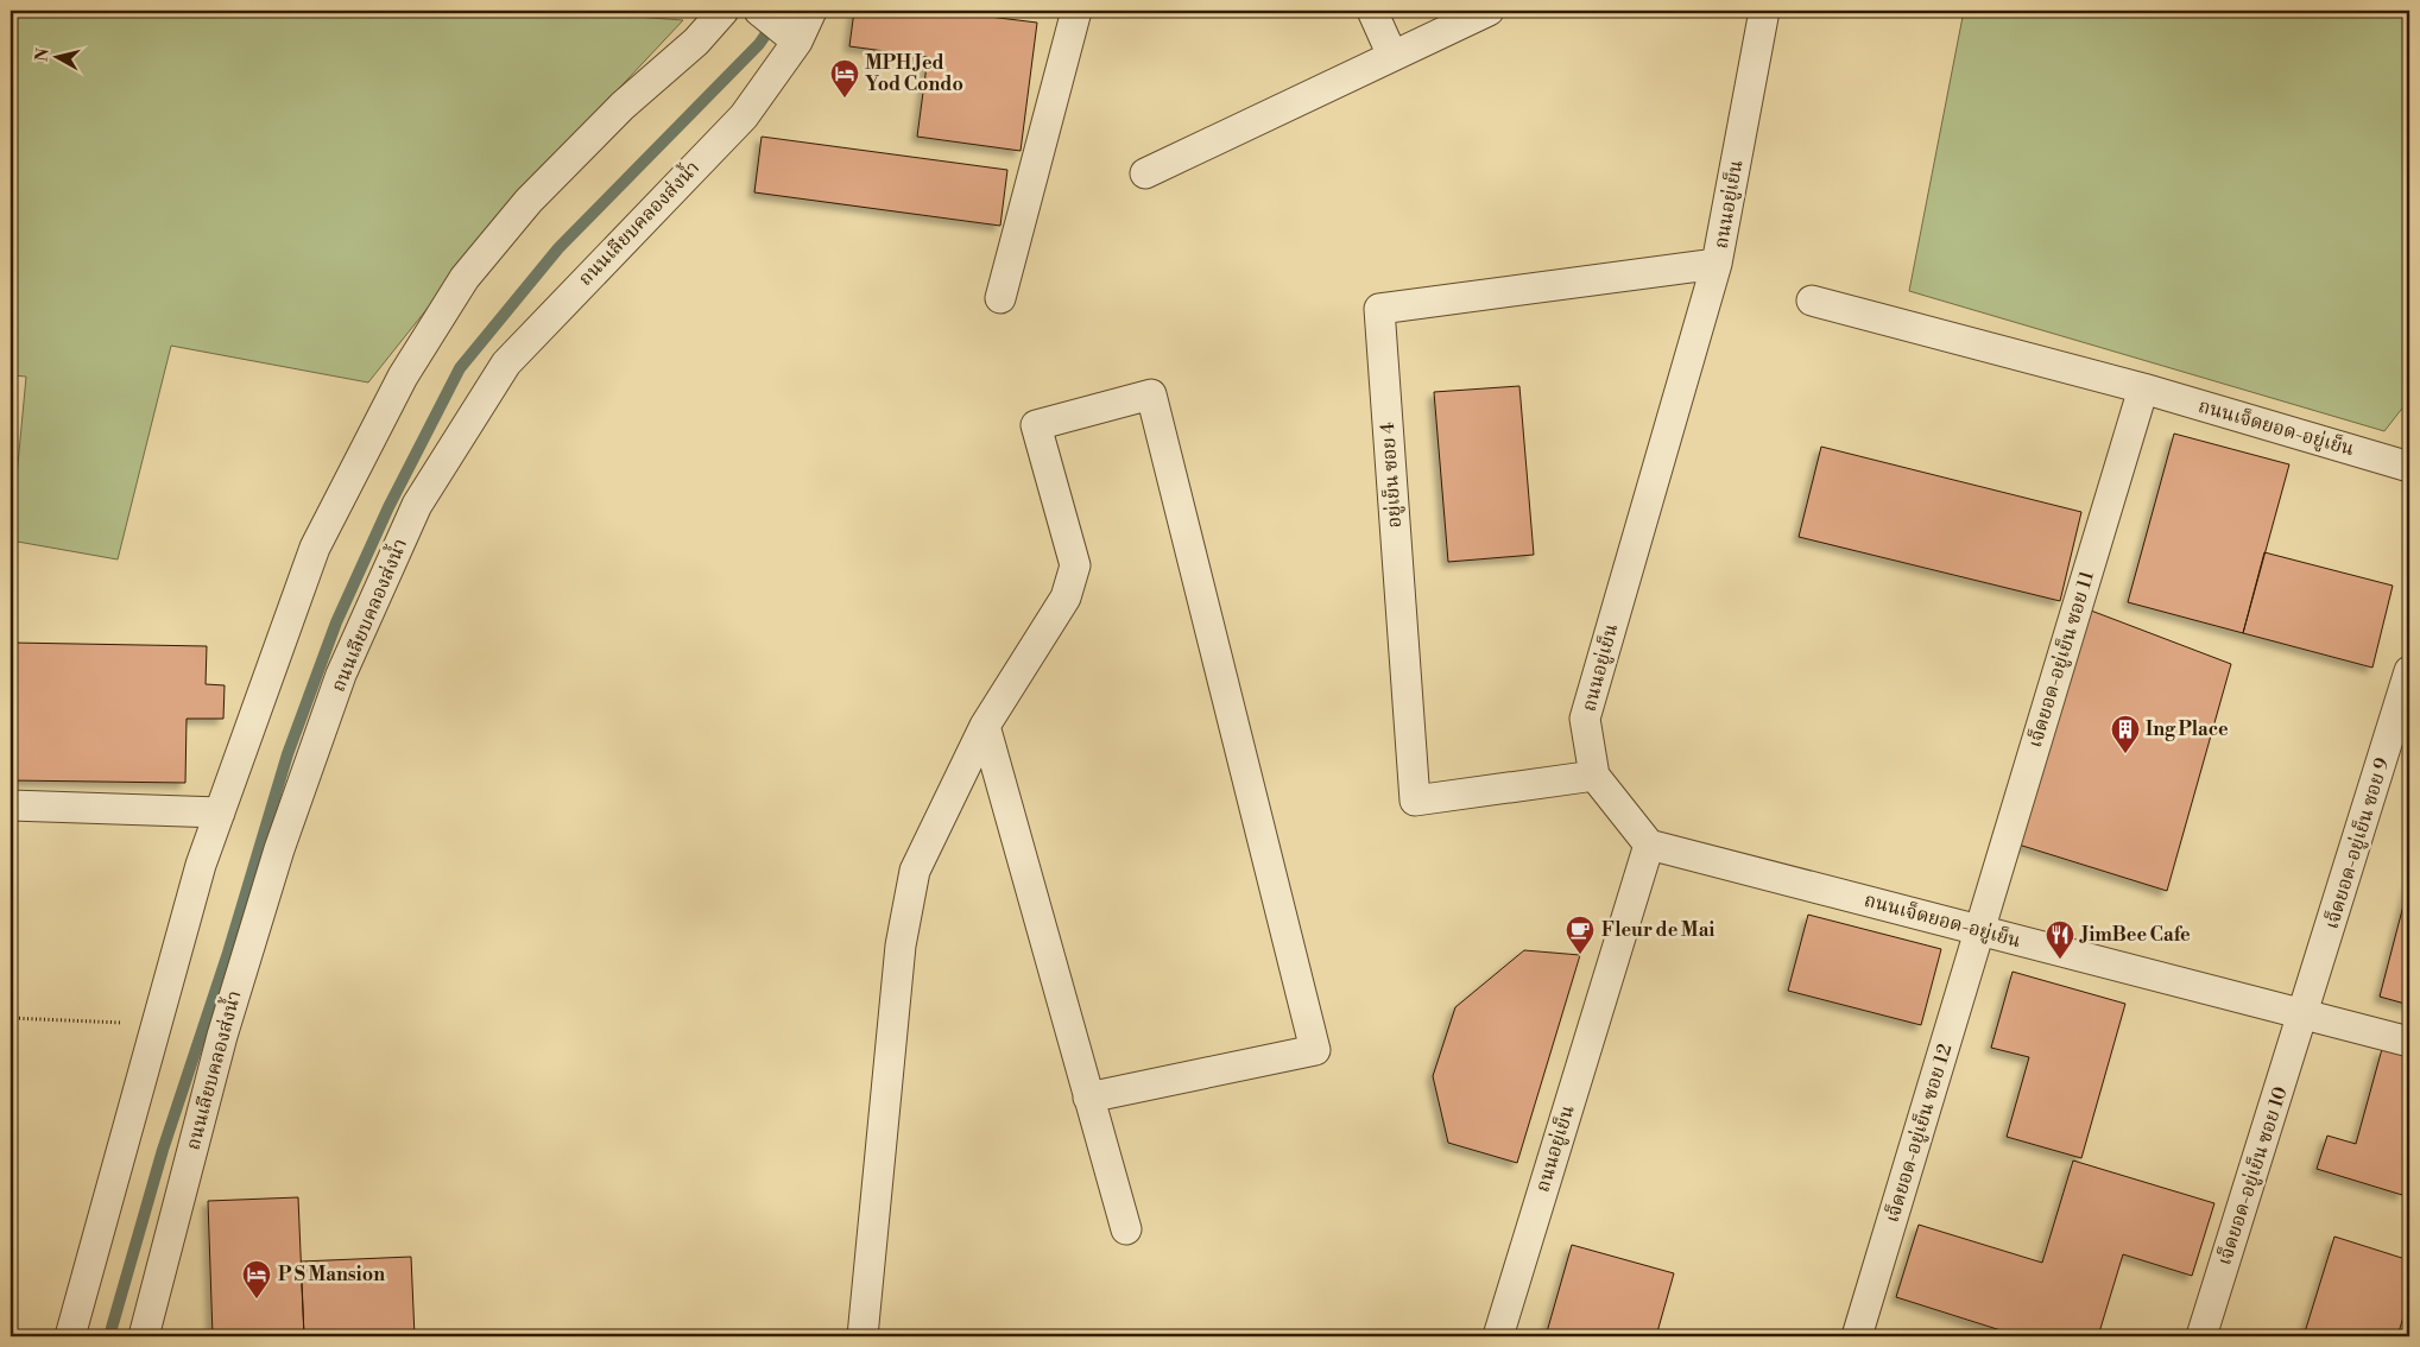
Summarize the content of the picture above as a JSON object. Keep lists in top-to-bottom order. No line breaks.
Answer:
{"streets":{"street":["ถนนอยู่เย็น","ถนนเลียบคลองส่งน้ำ","ถนนเจ็ดยอด-อยู่เย็น","อยู่เย็น ซอย 4","เจ็ดยอด-อยู่เย็น ซอย 11","เจ็ดยอด-อยู่เย็น ซอย 9","เจ็ดยอด-อยู่เย็น ซอย 12","เจ็ดยอด-อยู่เย็น ซอย 10"]},"crossings":[["ถนนอยู่เย็น","ถนนเจ็ดยอด-อยู่เย็น"],["ถนนอยู่เย็น","อยู่เย็น ซอย 4"],["ถนนเจ็ดยอด-อยู่เย็น","เจ็ดยอด-อยู่เย็น ซอย 11"],["ถนนเจ็ดยอด-อยู่เย็น","เจ็ดยอด-อยู่เย็น ซอย 9"],["ถนนเจ็ดยอด-อยู่เย็น","เจ็ดยอด-อยู่เย็น ซอย 12"],["ถนนเจ็ดยอด-อยู่เย็น","เจ็ดยอด-อยู่เย็น ซอย 10"],["เจ็ดยอด-อยู่เย็น ซอย 11","เจ็ดยอด-อยู่เย็น ซอย 12"],["เจ็ดยอด-อยู่เย็น ซอย 9","เจ็ดยอด-อยู่เย็น ซอย 10"]],"places":{"hotel":["MPH Jed Yod Condo","P S Mansion"],"building":["Ing Place"],"cafe":["Fleur de Mai"],"restaurant":["JimBee Cafe"]},"north":"left"}
